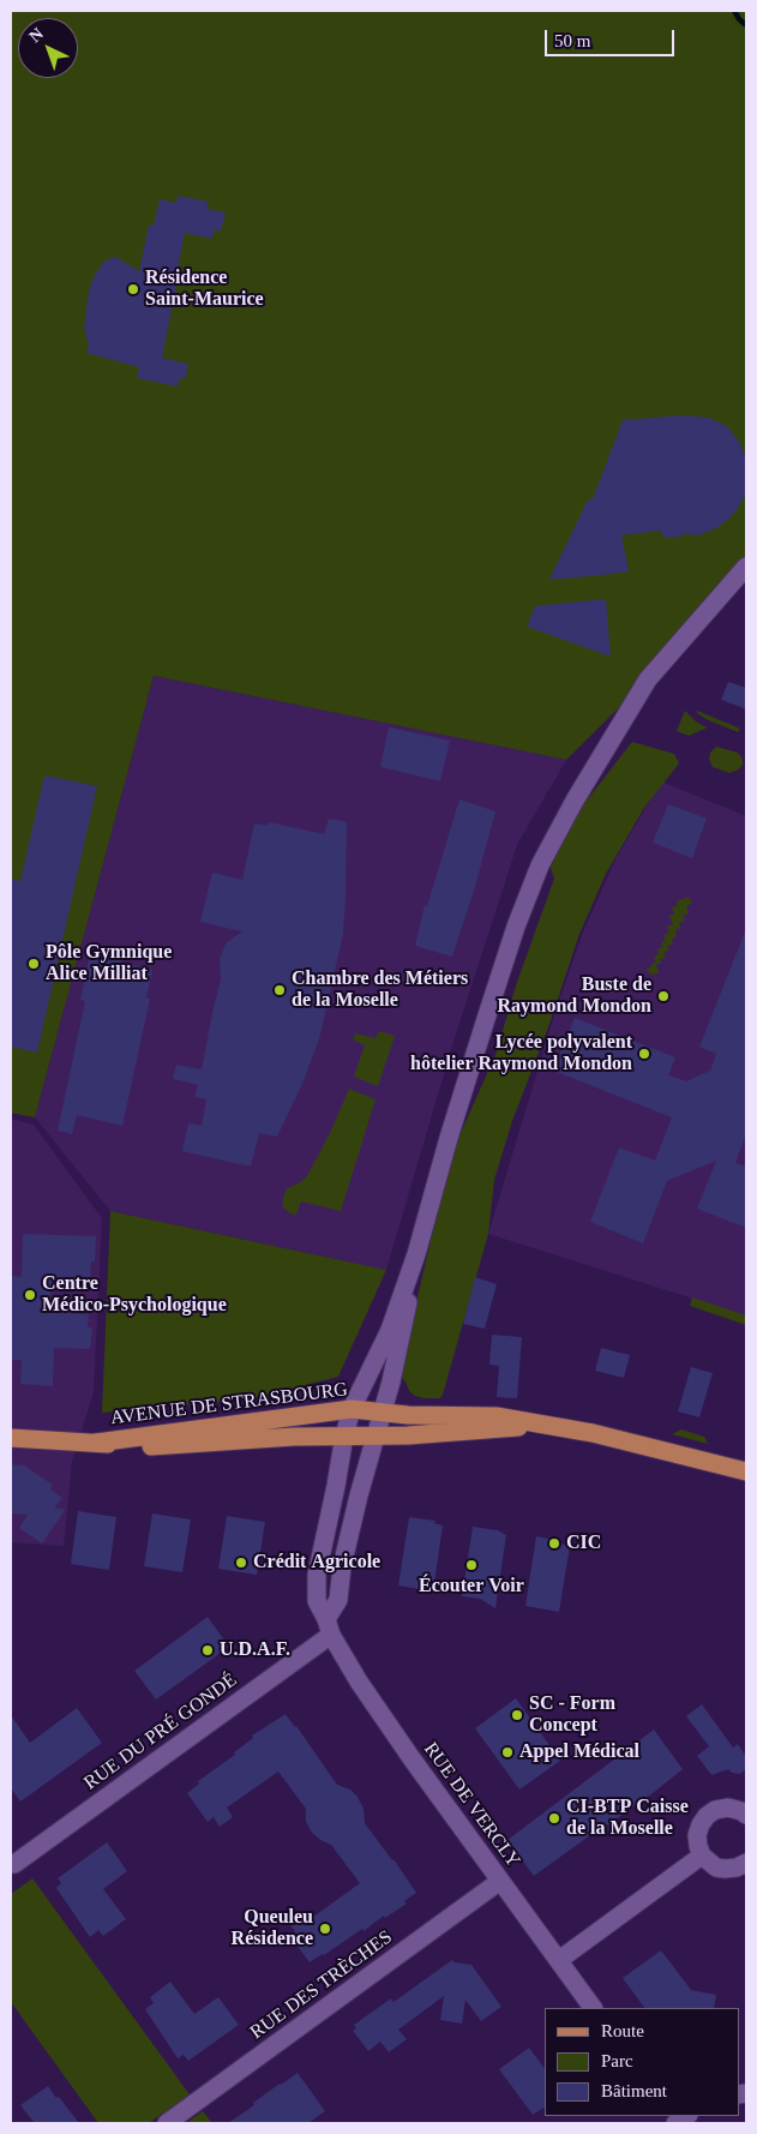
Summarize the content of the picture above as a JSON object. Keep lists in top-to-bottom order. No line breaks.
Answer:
{"streets":{"main road":["AVENUE DE STRASBOURG"],"street":["RUE DU PRÉ GONDÉ","RUE DE VERCLY","RUE DES TRÈCHES"]},"crossings":[["AVENUE DE STRASBOURG","RUE DE VERCLY"],["RUE DU PRÉ GONDÉ","RUE DE VERCLY"],["RUE DE VERCLY","RUE DES TRÈCHES"]],"places":["Résidence Saint-Maurice","Pôle Gymnique Alice Milliat","Chambre des Métiers de la Moselle","Buste de Raymond Mondon","Lycée polyvalent hôtelier Raymond Mondon","Centre Médico-Psychologique","CIC","Crédit Agricole","Écouter Voir","U.D.A.F.","SC - Form Concept","Appel Médical","CI-BTP Caisse de la Moselle","Queuleu Résidence"],"legend":["Route","Parc","Bâtiment"],"scale_bar":"50 m","north":"top left"}
